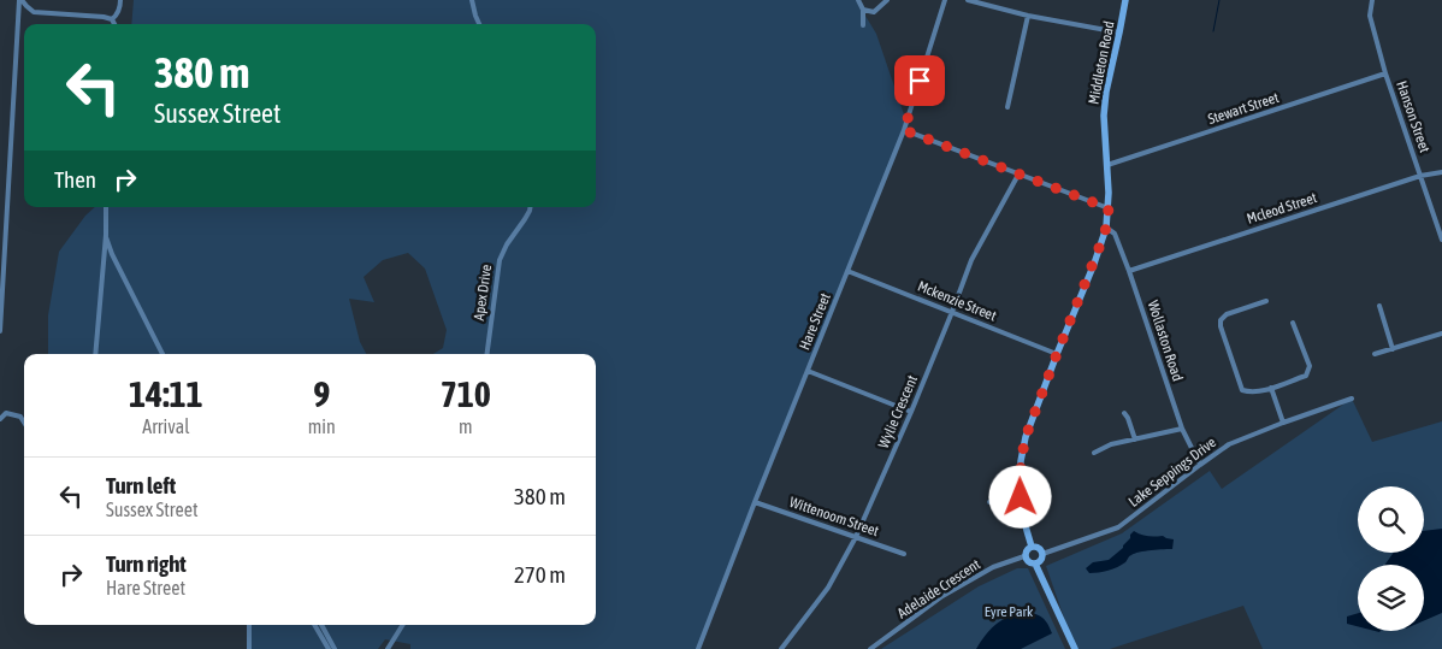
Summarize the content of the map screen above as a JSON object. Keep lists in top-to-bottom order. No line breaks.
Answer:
{"streets":{"main road":["Middleton Road"],"street":["Stewart Street","Hanson Street","Mcleod Street","Apex Drive","Mckenzie Street","Hare Street","Wollaston Road","Wylie Crescent","Lake Seppings Drive","Wittenoom Street","Adelaide Crescent"]},"crossings":[["Middleton Road","Stewart Street"],["Middleton Road","Mckenzie Street"],["Middleton Road","Wollaston Road"],["Middleton Road","Lake Seppings Drive"],["Middleton Road","Adelaide Crescent"],["Stewart Street","Hanson Street"],["Hanson Street","Mcleod Street"],["Mcleod Street","Wollaston Road"],["Mckenzie Street","Hare Street"],["Mckenzie Street","Wylie Crescent"],["Hare Street","Wittenoom Street"],["Wollaston Road","Lake Seppings Drive"],["Wylie Crescent","Wittenoom Street"],["Lake Seppings Drive","Adelaide Crescent"]],"parks":["Eyre Park"],"page":{"turn":["380 m","Sussex Street"],"then":"Then","eta":["14:11","Arrival","9","min","710","m"],"list":[{"name":"Turn left","note":"Sussex Street","value":"380 m"},{"name":"Turn right","note":"Hare Street","value":"270 m"}]}}
